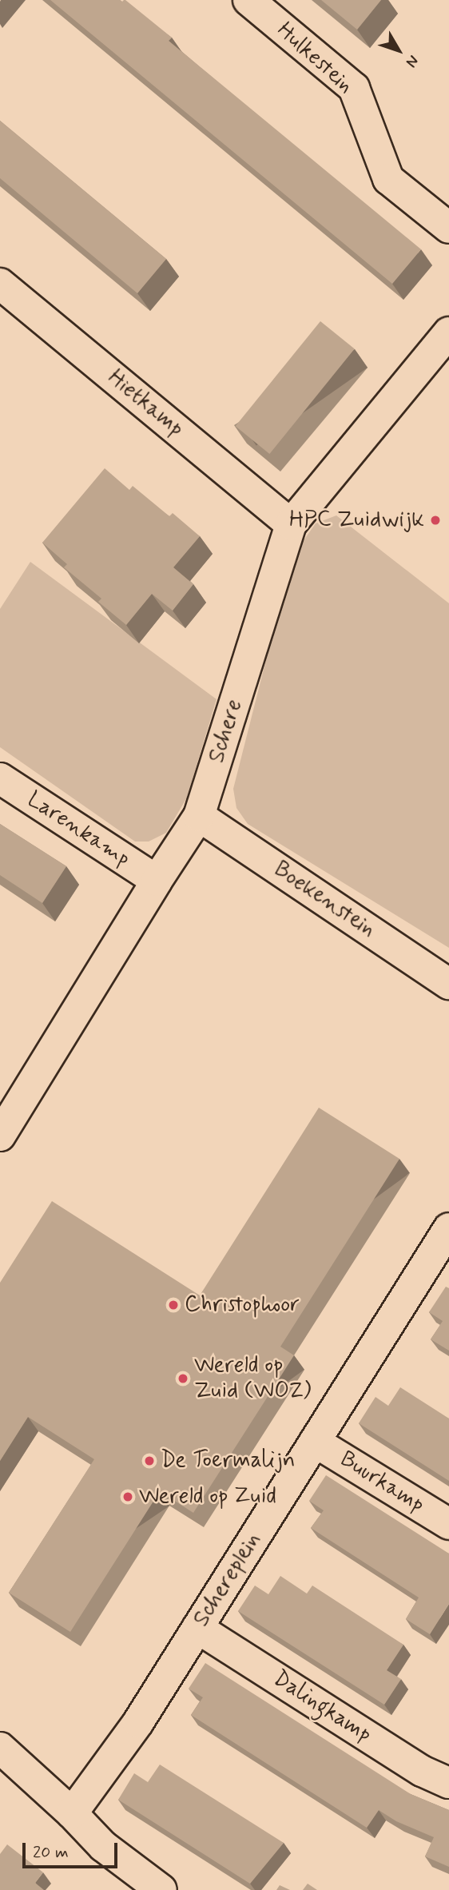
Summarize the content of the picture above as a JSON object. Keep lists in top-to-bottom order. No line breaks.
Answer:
{"streets":{"street":["Hulkestein","Hietkamp","Schere","Larenkamp","Boekenstein","Buurkamp","Schereplein","Dalingkamp"]},"crossings":[["Hietkamp","Schere"],["Schere","Larenkamp"],["Schere","Boekenstein"],["Buurkamp","Schereplein"],["Schereplein","Dalingkamp"]],"places":["HPC Zuidwijk","Christophoor","Wereld op Zuid (WOZ)","De Toermalijn","Wereld op Zuid"],"scale_bar":"20 m","north":"bottom right"}
